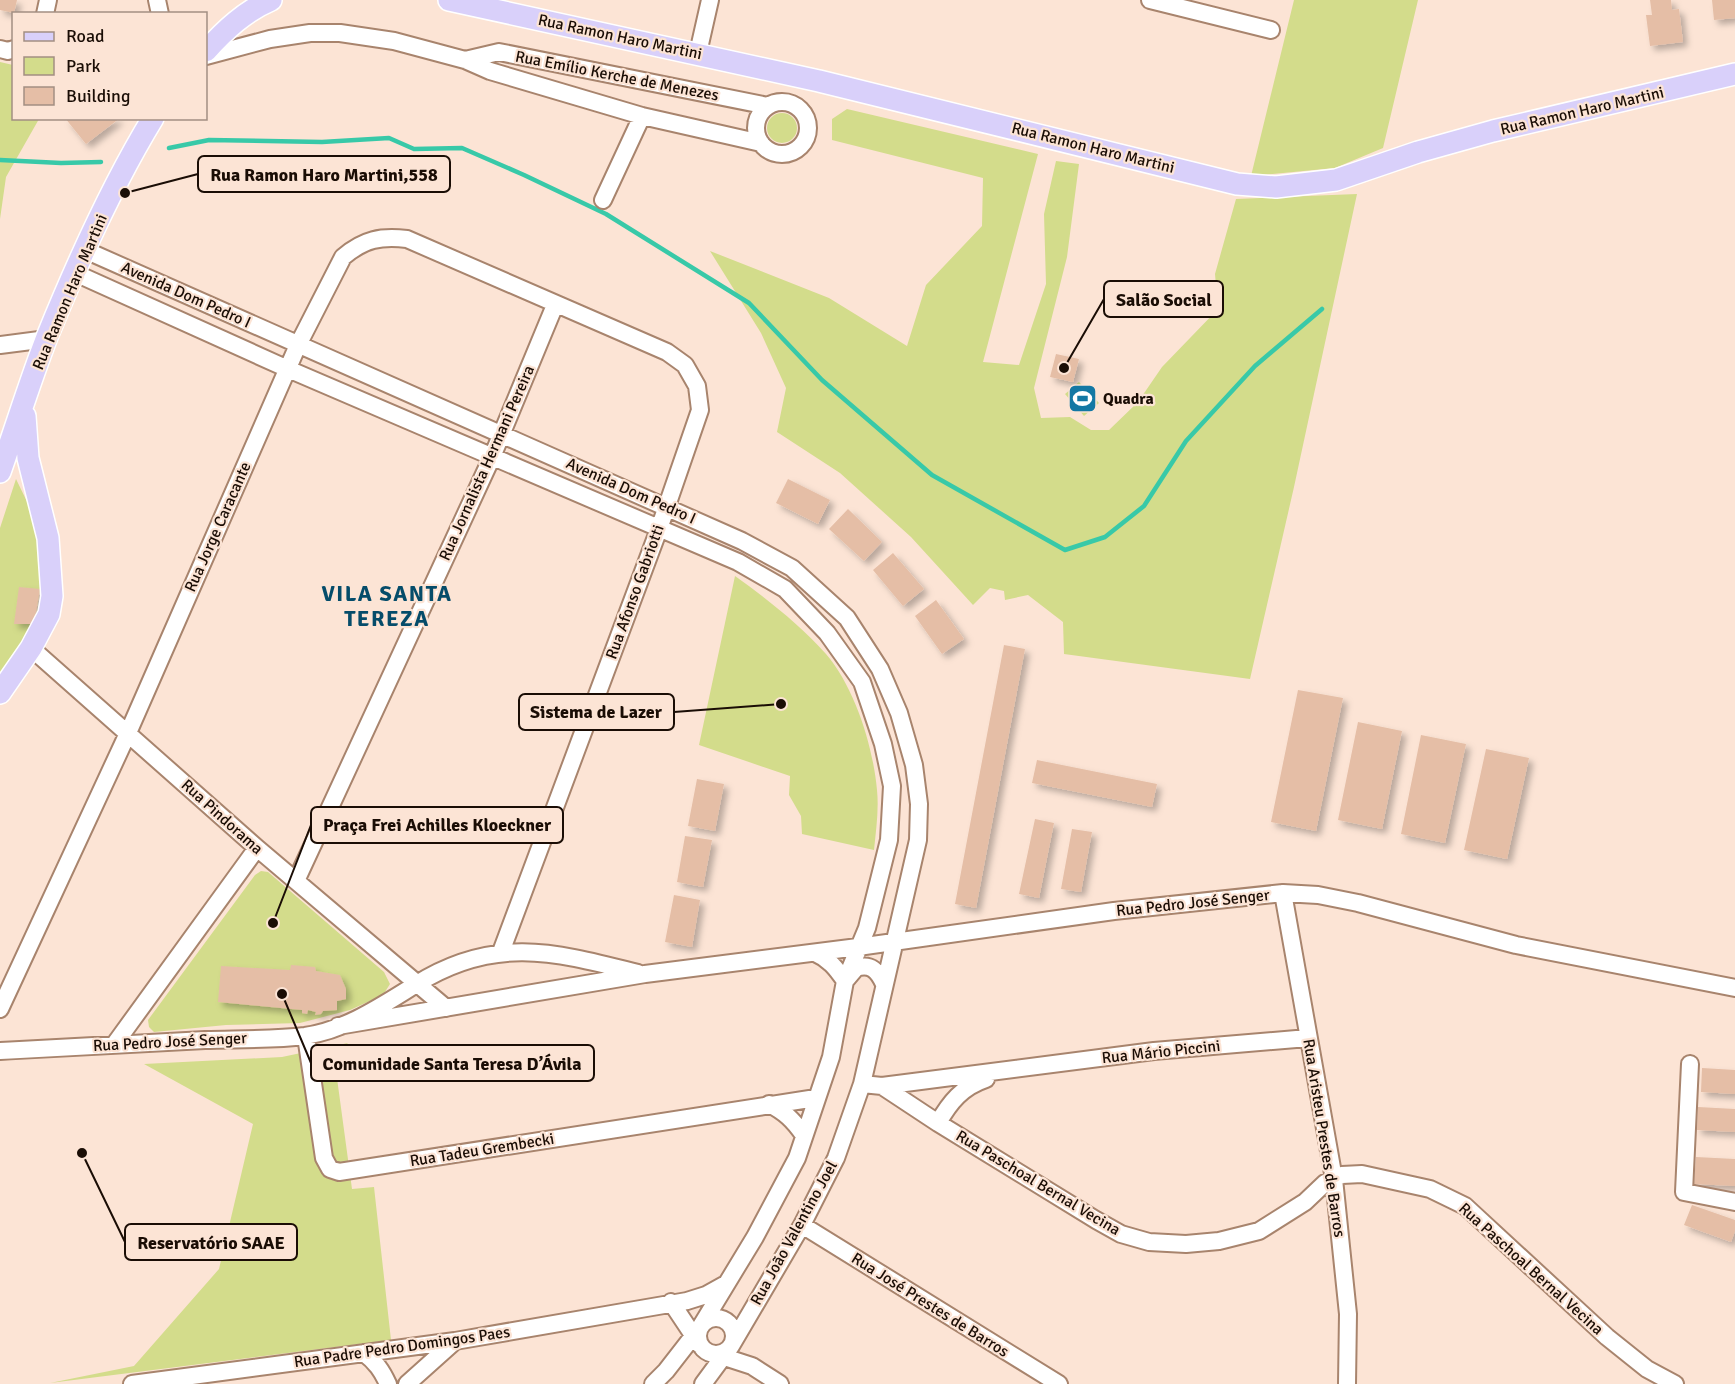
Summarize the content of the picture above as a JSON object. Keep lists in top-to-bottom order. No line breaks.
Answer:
{"streets":{"main road":["Rua Ramon Haro Martini"],"street":["Rua Emílio Kerche de Menezes","Avenida Dom Pedro I","Rua Jornalista Hermani Pereira","Rua Jorge Caracante","Rua Afonso Gabriotti","Rua Pindorama","Rua Pedro José Senger","Rua Mário Piccini","Rua Aristeu Prestes de Barros","Rua Tadeu Grembecki","Rua Paschoal Bernal Vecina","Rua João Valentino Joel","Rua José Prestes de Barros","Rua Padre Pedro Domingos Paes"]},"crossings":[["Rua Ramon Haro Martini","Avenida Dom Pedro I"],["Rua Ramon Haro Martini","Rua Pindorama"],["Avenida Dom Pedro I","Rua Jornalista Hermani Pereira"],["Avenida Dom Pedro I","Rua Jorge Caracante"],["Avenida Dom Pedro I","Rua Afonso Gabriotti"],["Avenida Dom Pedro I","Rua Pedro José Senger"],["Avenida Dom Pedro I","Rua João Valentino Joel"],["Rua Jornalista Hermani Pereira","Rua Jorge Caracante"],["Rua Jornalista Hermani Pereira","Rua Afonso Gabriotti"],["Rua Jornalista Hermani Pereira","Rua Pindorama"],["Rua Jorge Caracante","Rua Afonso Gabriotti"],["Rua Jorge Caracante","Rua Pindorama"],["Rua Afonso Gabriotti","Rua Pedro José Senger"],["Rua Pindorama","Rua Pedro José Senger"],["Rua Pedro José Senger","Rua Aristeu Prestes de Barros"],["Rua Pedro José Senger","Rua Tadeu Grembecki"],["Rua Pedro José Senger","Rua João Valentino Joel"],["Rua Mário Piccini","Rua Aristeu Prestes de Barros"],["Rua Mário Piccini","Rua Paschoal Bernal Vecina"],["Rua Aristeu Prestes de Barros","Rua Paschoal Bernal Vecina"],["Rua Tadeu Grembecki","Rua João Valentino Joel"],["Rua Paschoal Bernal Vecina","Rua João Valentino Joel"],["Rua João Valentino Joel","Rua José Prestes de Barros"],["Rua João Valentino Joel","Rua Padre Pedro Domingos Paes"]],"districts":["VILA SANTA TEREZA"],"places":{"other":["Rua Ramon Haro Martini,558","Salão Social","Sistema de Lazer","Praça Frei Achilles Kloeckner","Comunidade Santa Teresa D’Ávila","Reservatório SAAE"],"sports":["Quadra"]},"legend":["Road","Park","Building"]}
